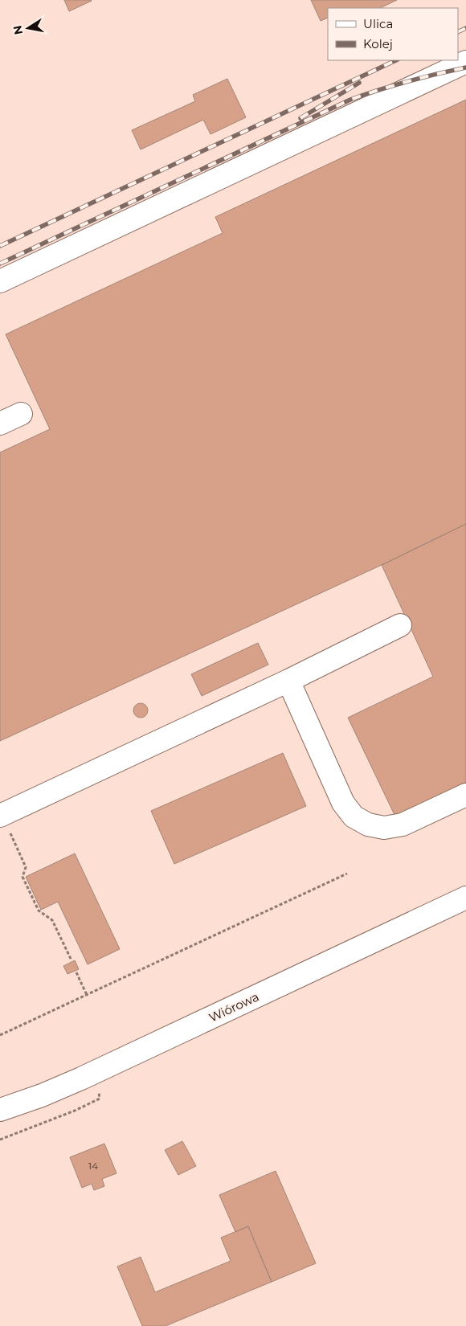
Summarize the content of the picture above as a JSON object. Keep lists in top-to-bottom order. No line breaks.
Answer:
{"streets":{"street":["Wiórowa"]},"house_numbers":["14"],"legend":["Ulica","Kolej"],"north":"left"}
